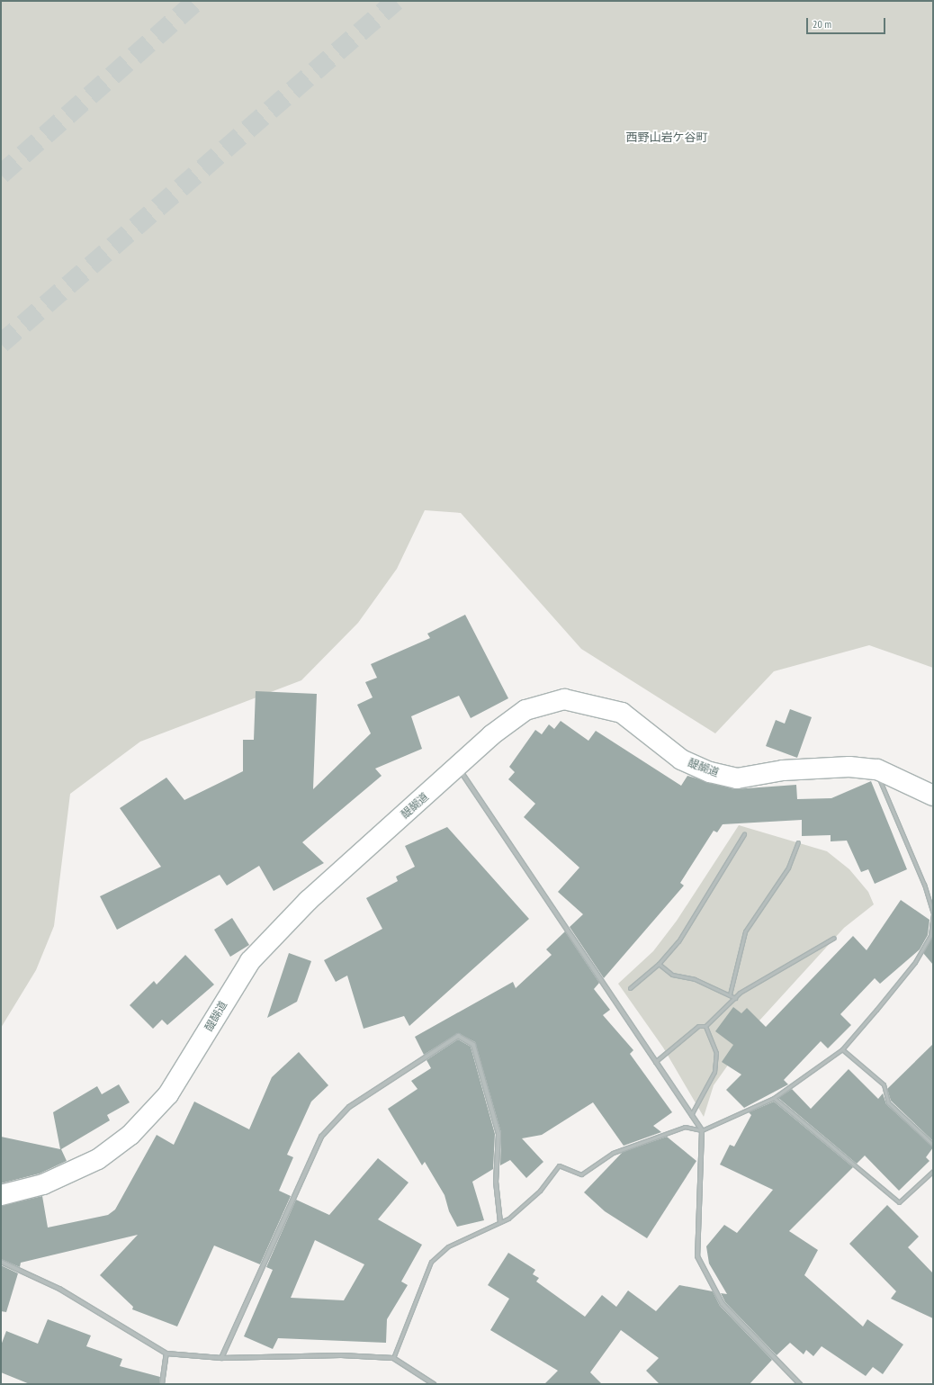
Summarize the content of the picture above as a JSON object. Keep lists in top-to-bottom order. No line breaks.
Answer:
{"streets":{"main road":["醍醐道"]},"districts":["西野山岩ケ谷町"],"scale_bar":"20 m"}
